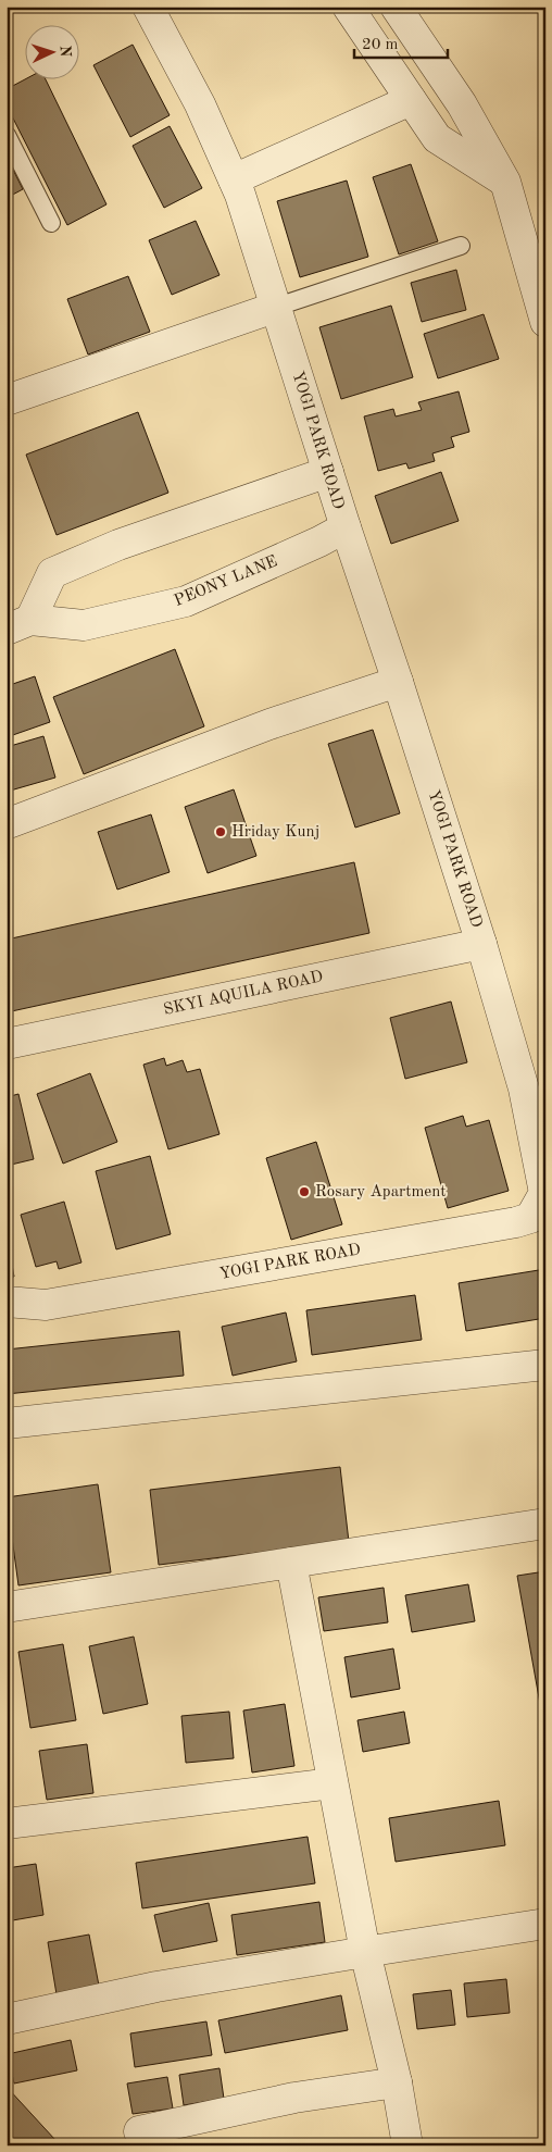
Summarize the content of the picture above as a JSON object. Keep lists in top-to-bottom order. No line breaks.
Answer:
{"streets":{"street":["YOGI PARK ROAD","PEONY LANE","SKYI AQUILA ROAD"]},"crossings":[["YOGI PARK ROAD","PEONY LANE"],["YOGI PARK ROAD","SKYI AQUILA ROAD"]],"places":["Hriday Kunj","Rosary Apartment"],"scale_bar":"20 m","north":"right"}
